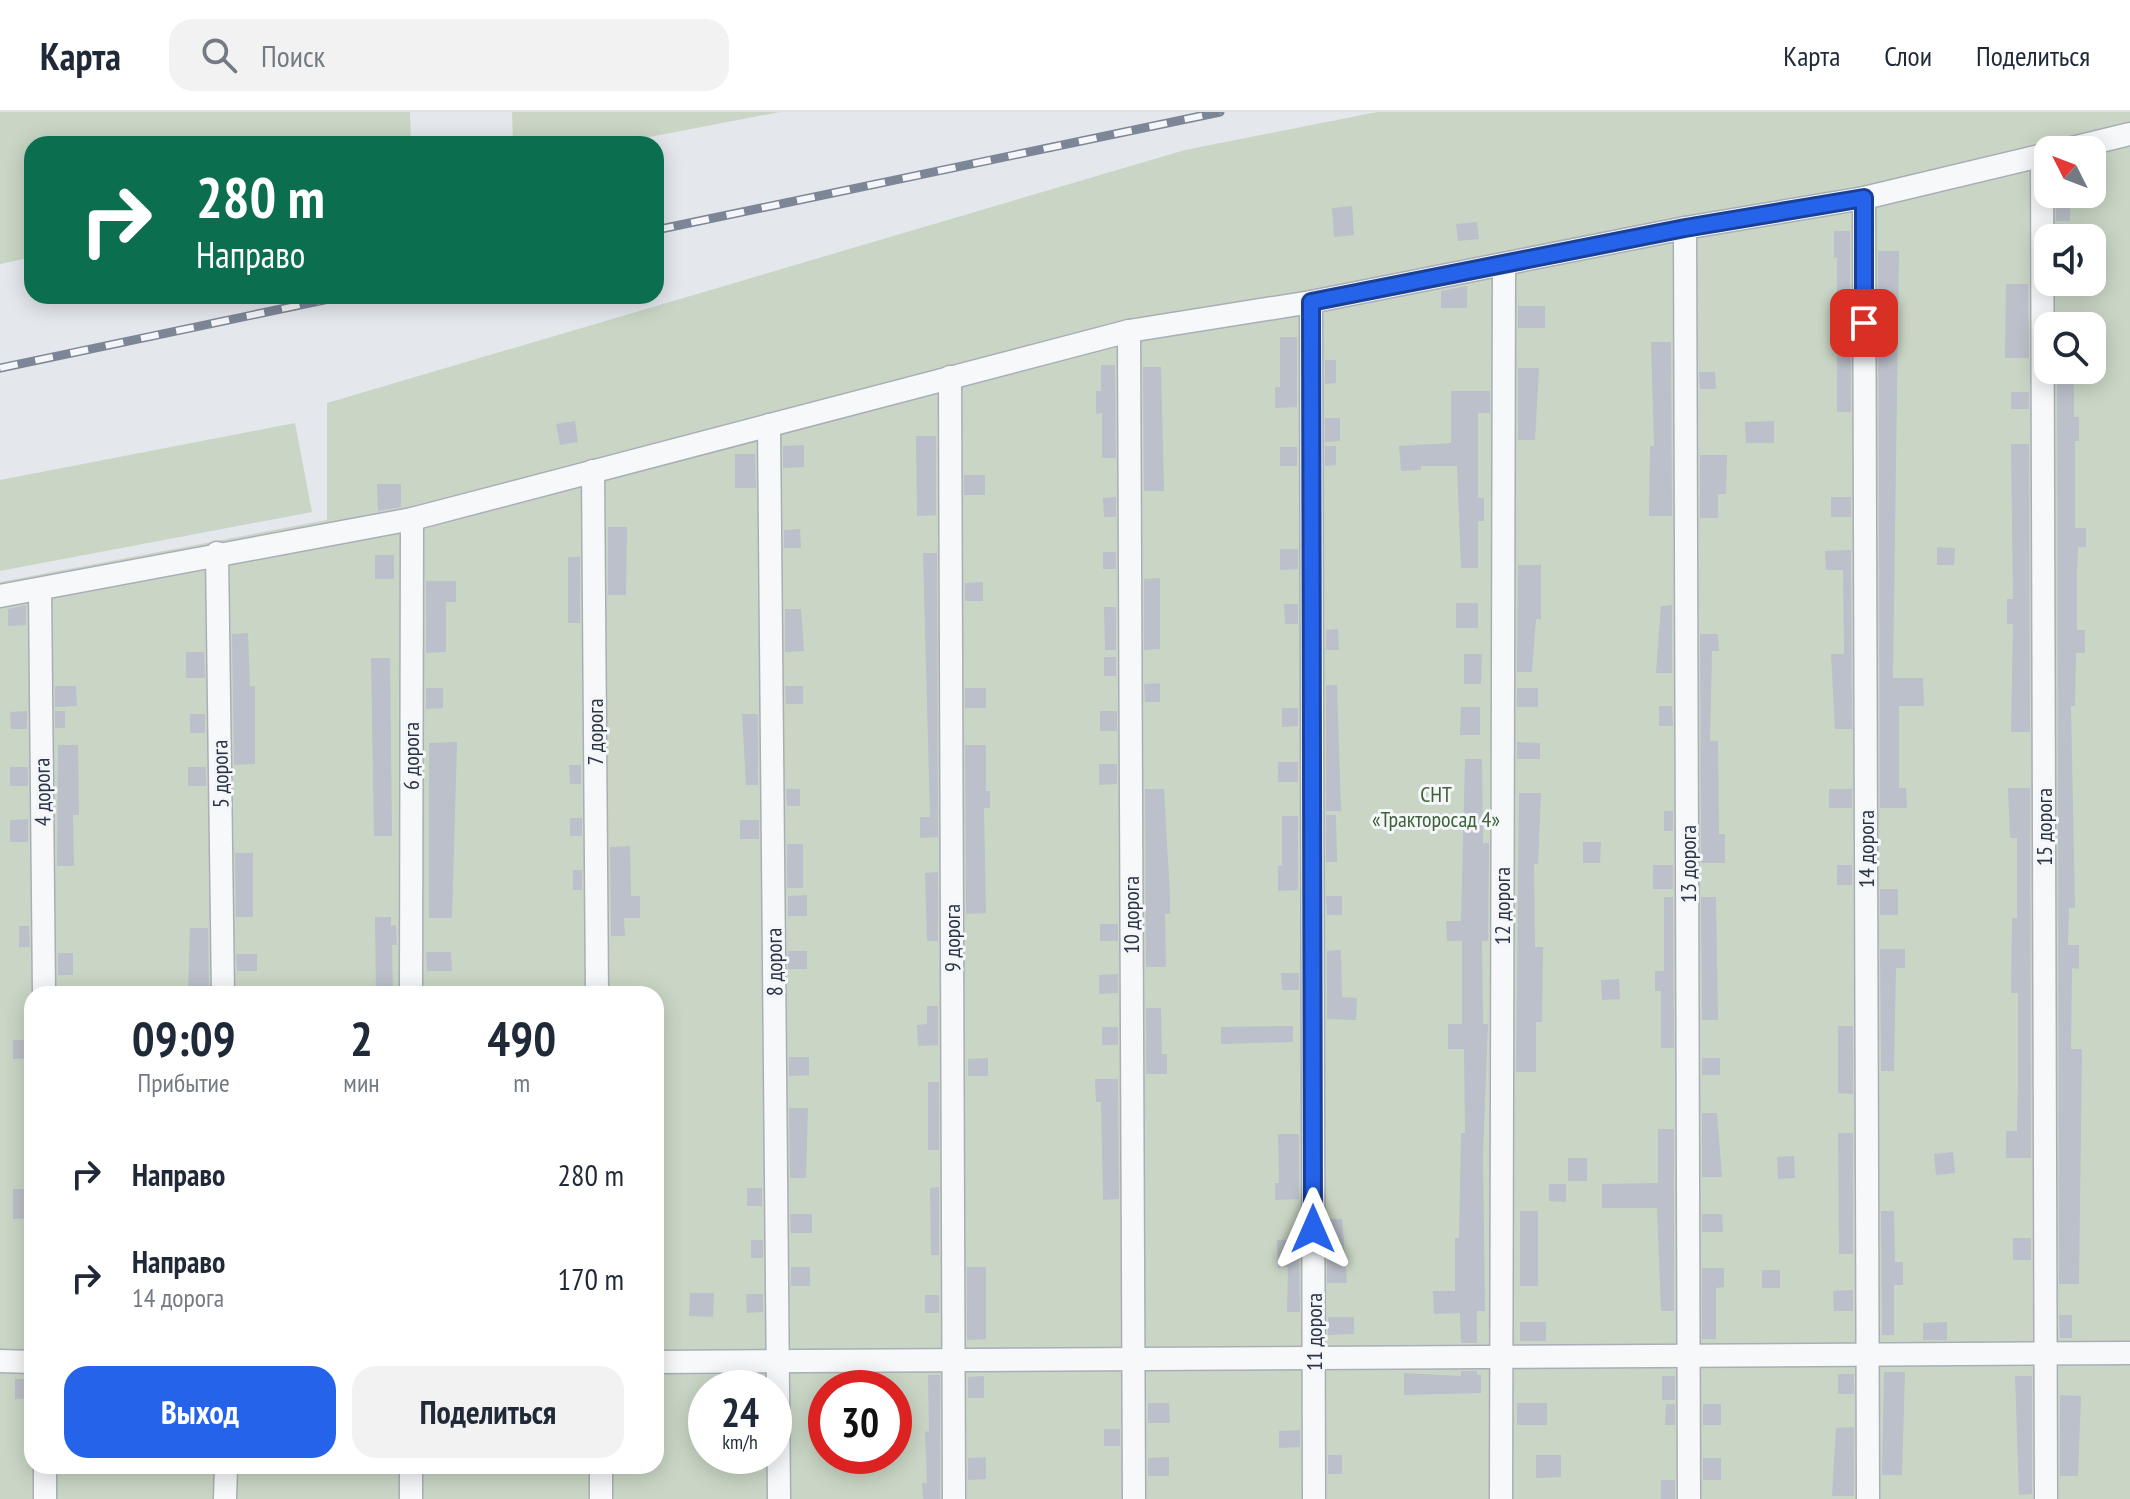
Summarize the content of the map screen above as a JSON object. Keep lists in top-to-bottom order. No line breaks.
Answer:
{"streets":{"street":["7 дорога","6 дорога","5 дорога","4 дорога","15 дорога","14 дорога","13 дорога","12 дорога","10 дорога","9 дорога","8 дорога","11 дорога"]},"parks":["СНТ «Тракторосад 4»"],"north":"top left","page":{"header":"Карта","search":"Поиск","nav":["Карта","Слои","Поделиться"],"turn":["280 m","Направо"],"eta":["09:09","Прибытие","2","мин","490","m"],"list":[{"name":"Направо","value":"280 m"},{"name":"Направо","note":"14 дорога","value":"170 m"}],"buttons":["Выход","Поделиться"],"speed":"24 km/h","limit":"30"}}
